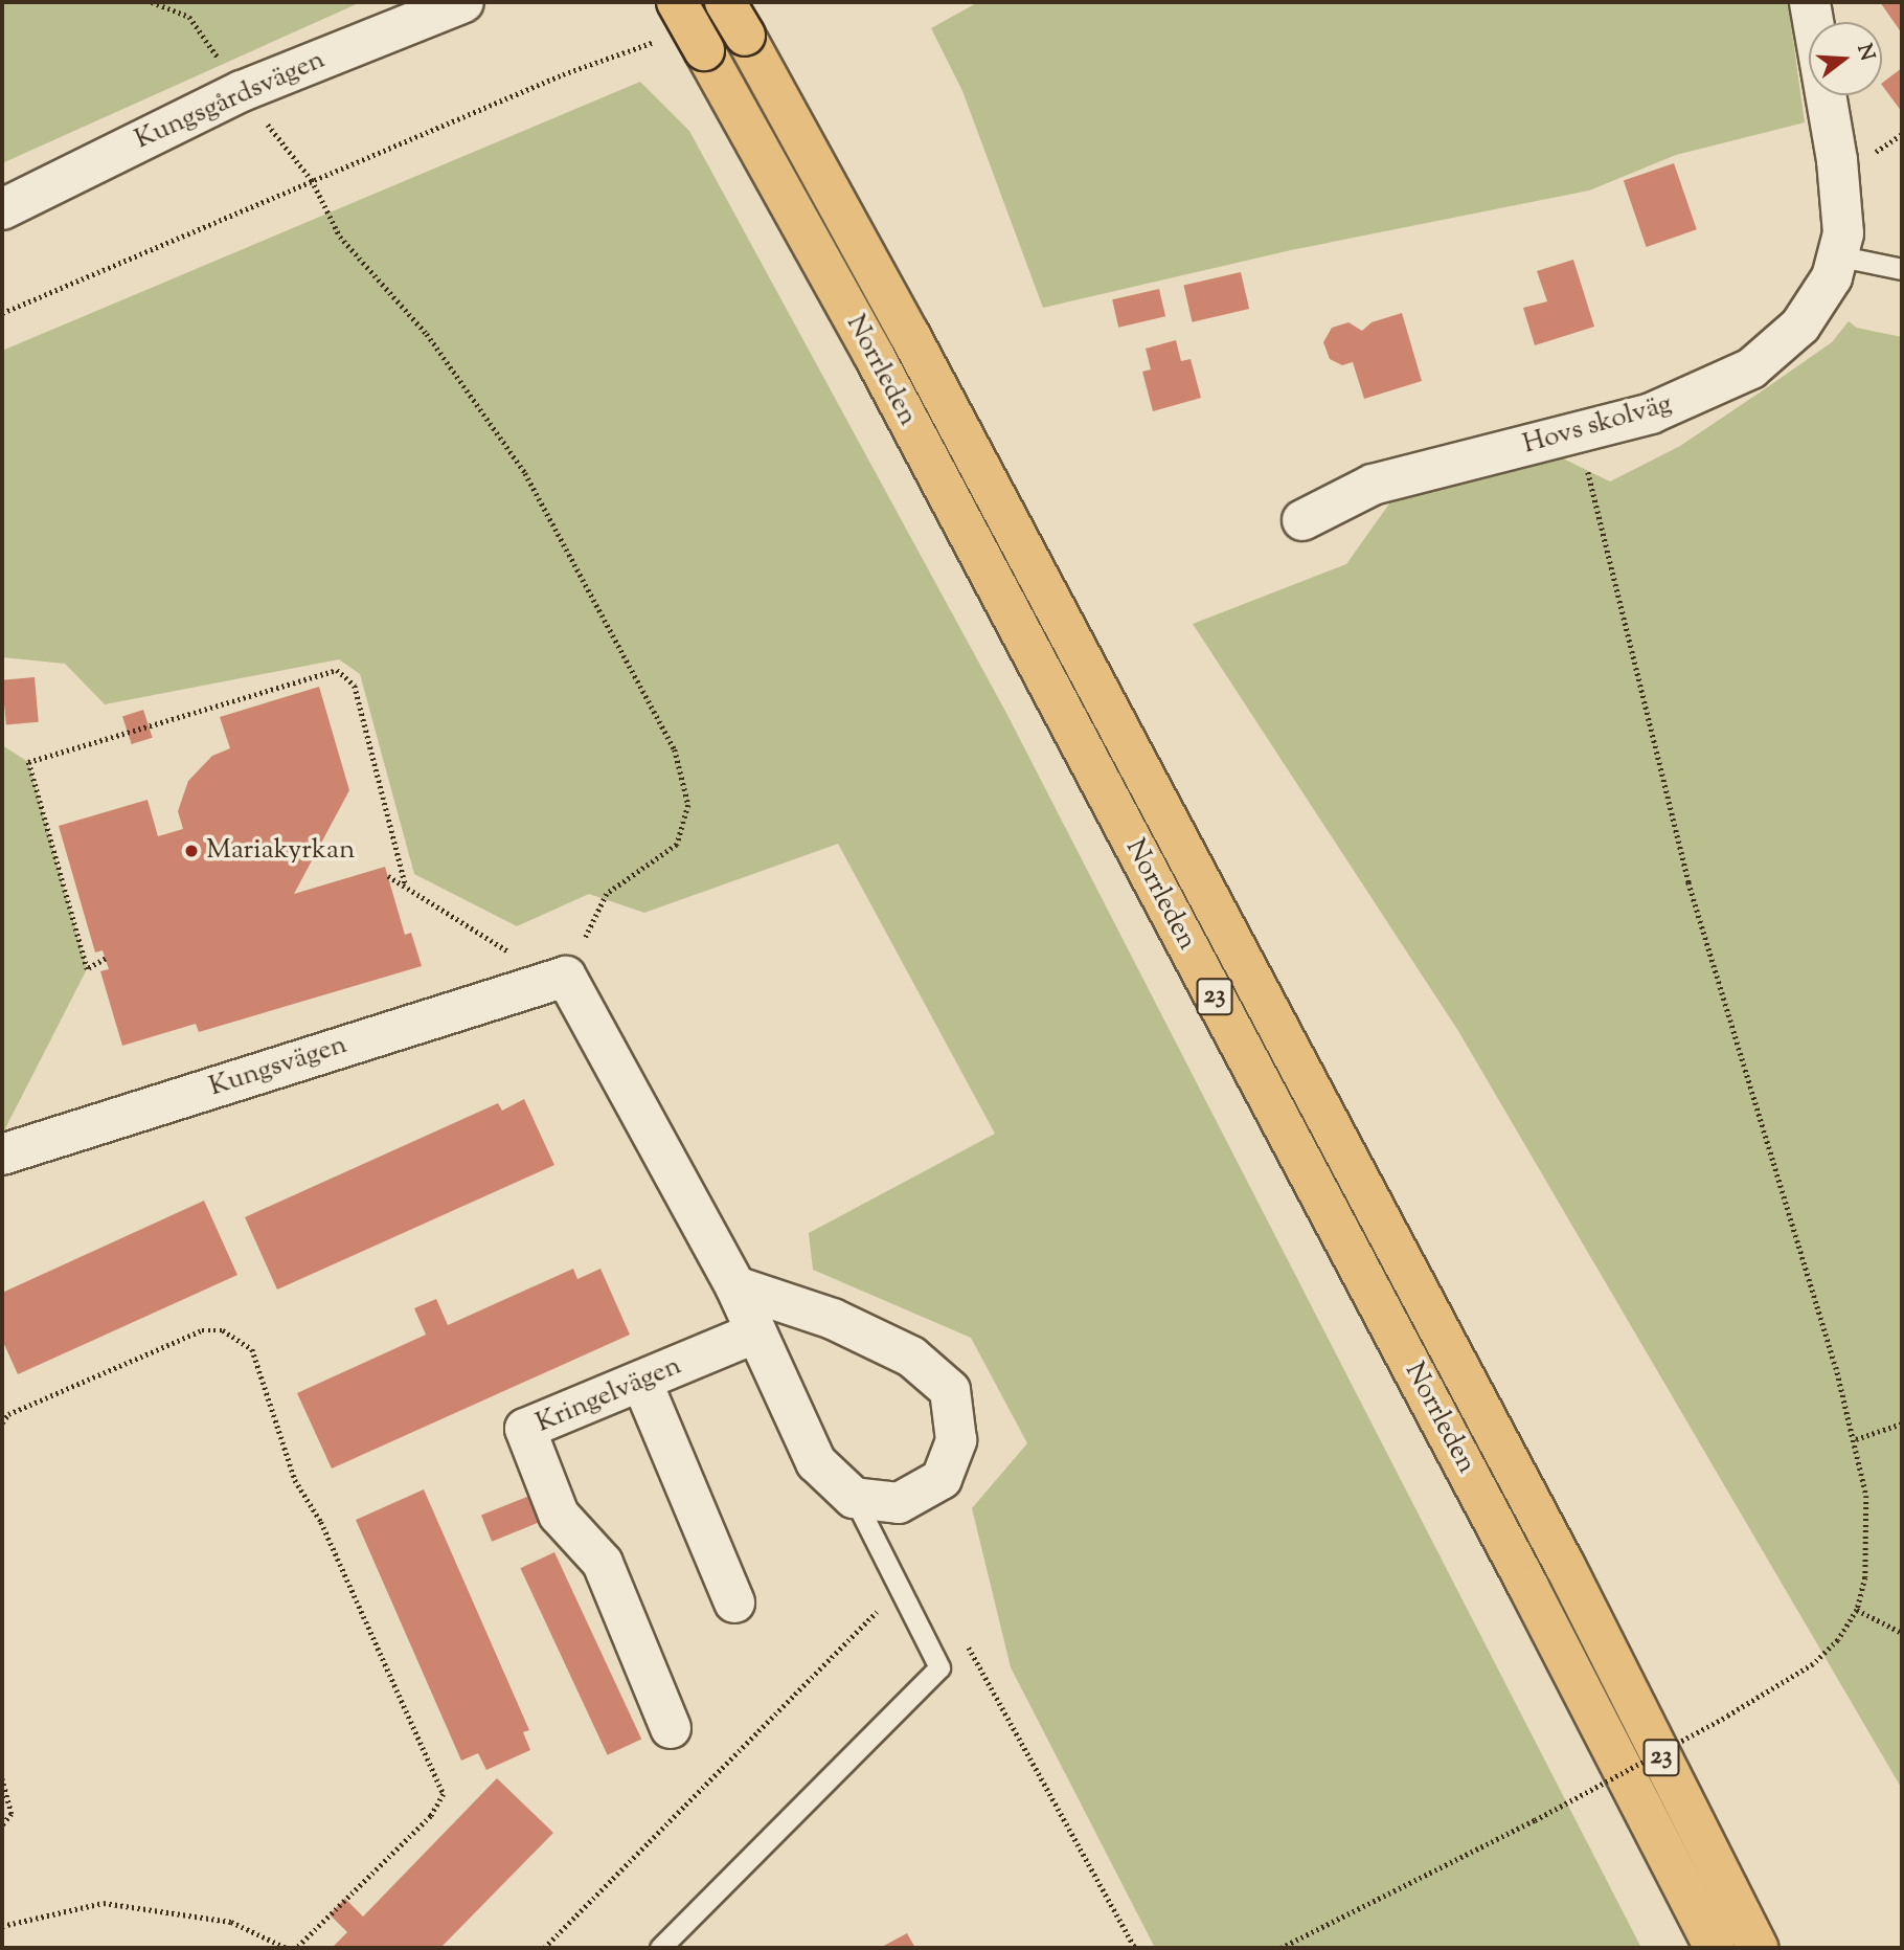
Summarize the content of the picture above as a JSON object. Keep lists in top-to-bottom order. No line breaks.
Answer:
{"streets":{"highway":["Norrleden","23"],"street":["Kungsgårdsvägen","Hovs skolväg","Kungsvägen","Kringelvägen"]},"places":["Mariakyrkan"],"north":"right"}
